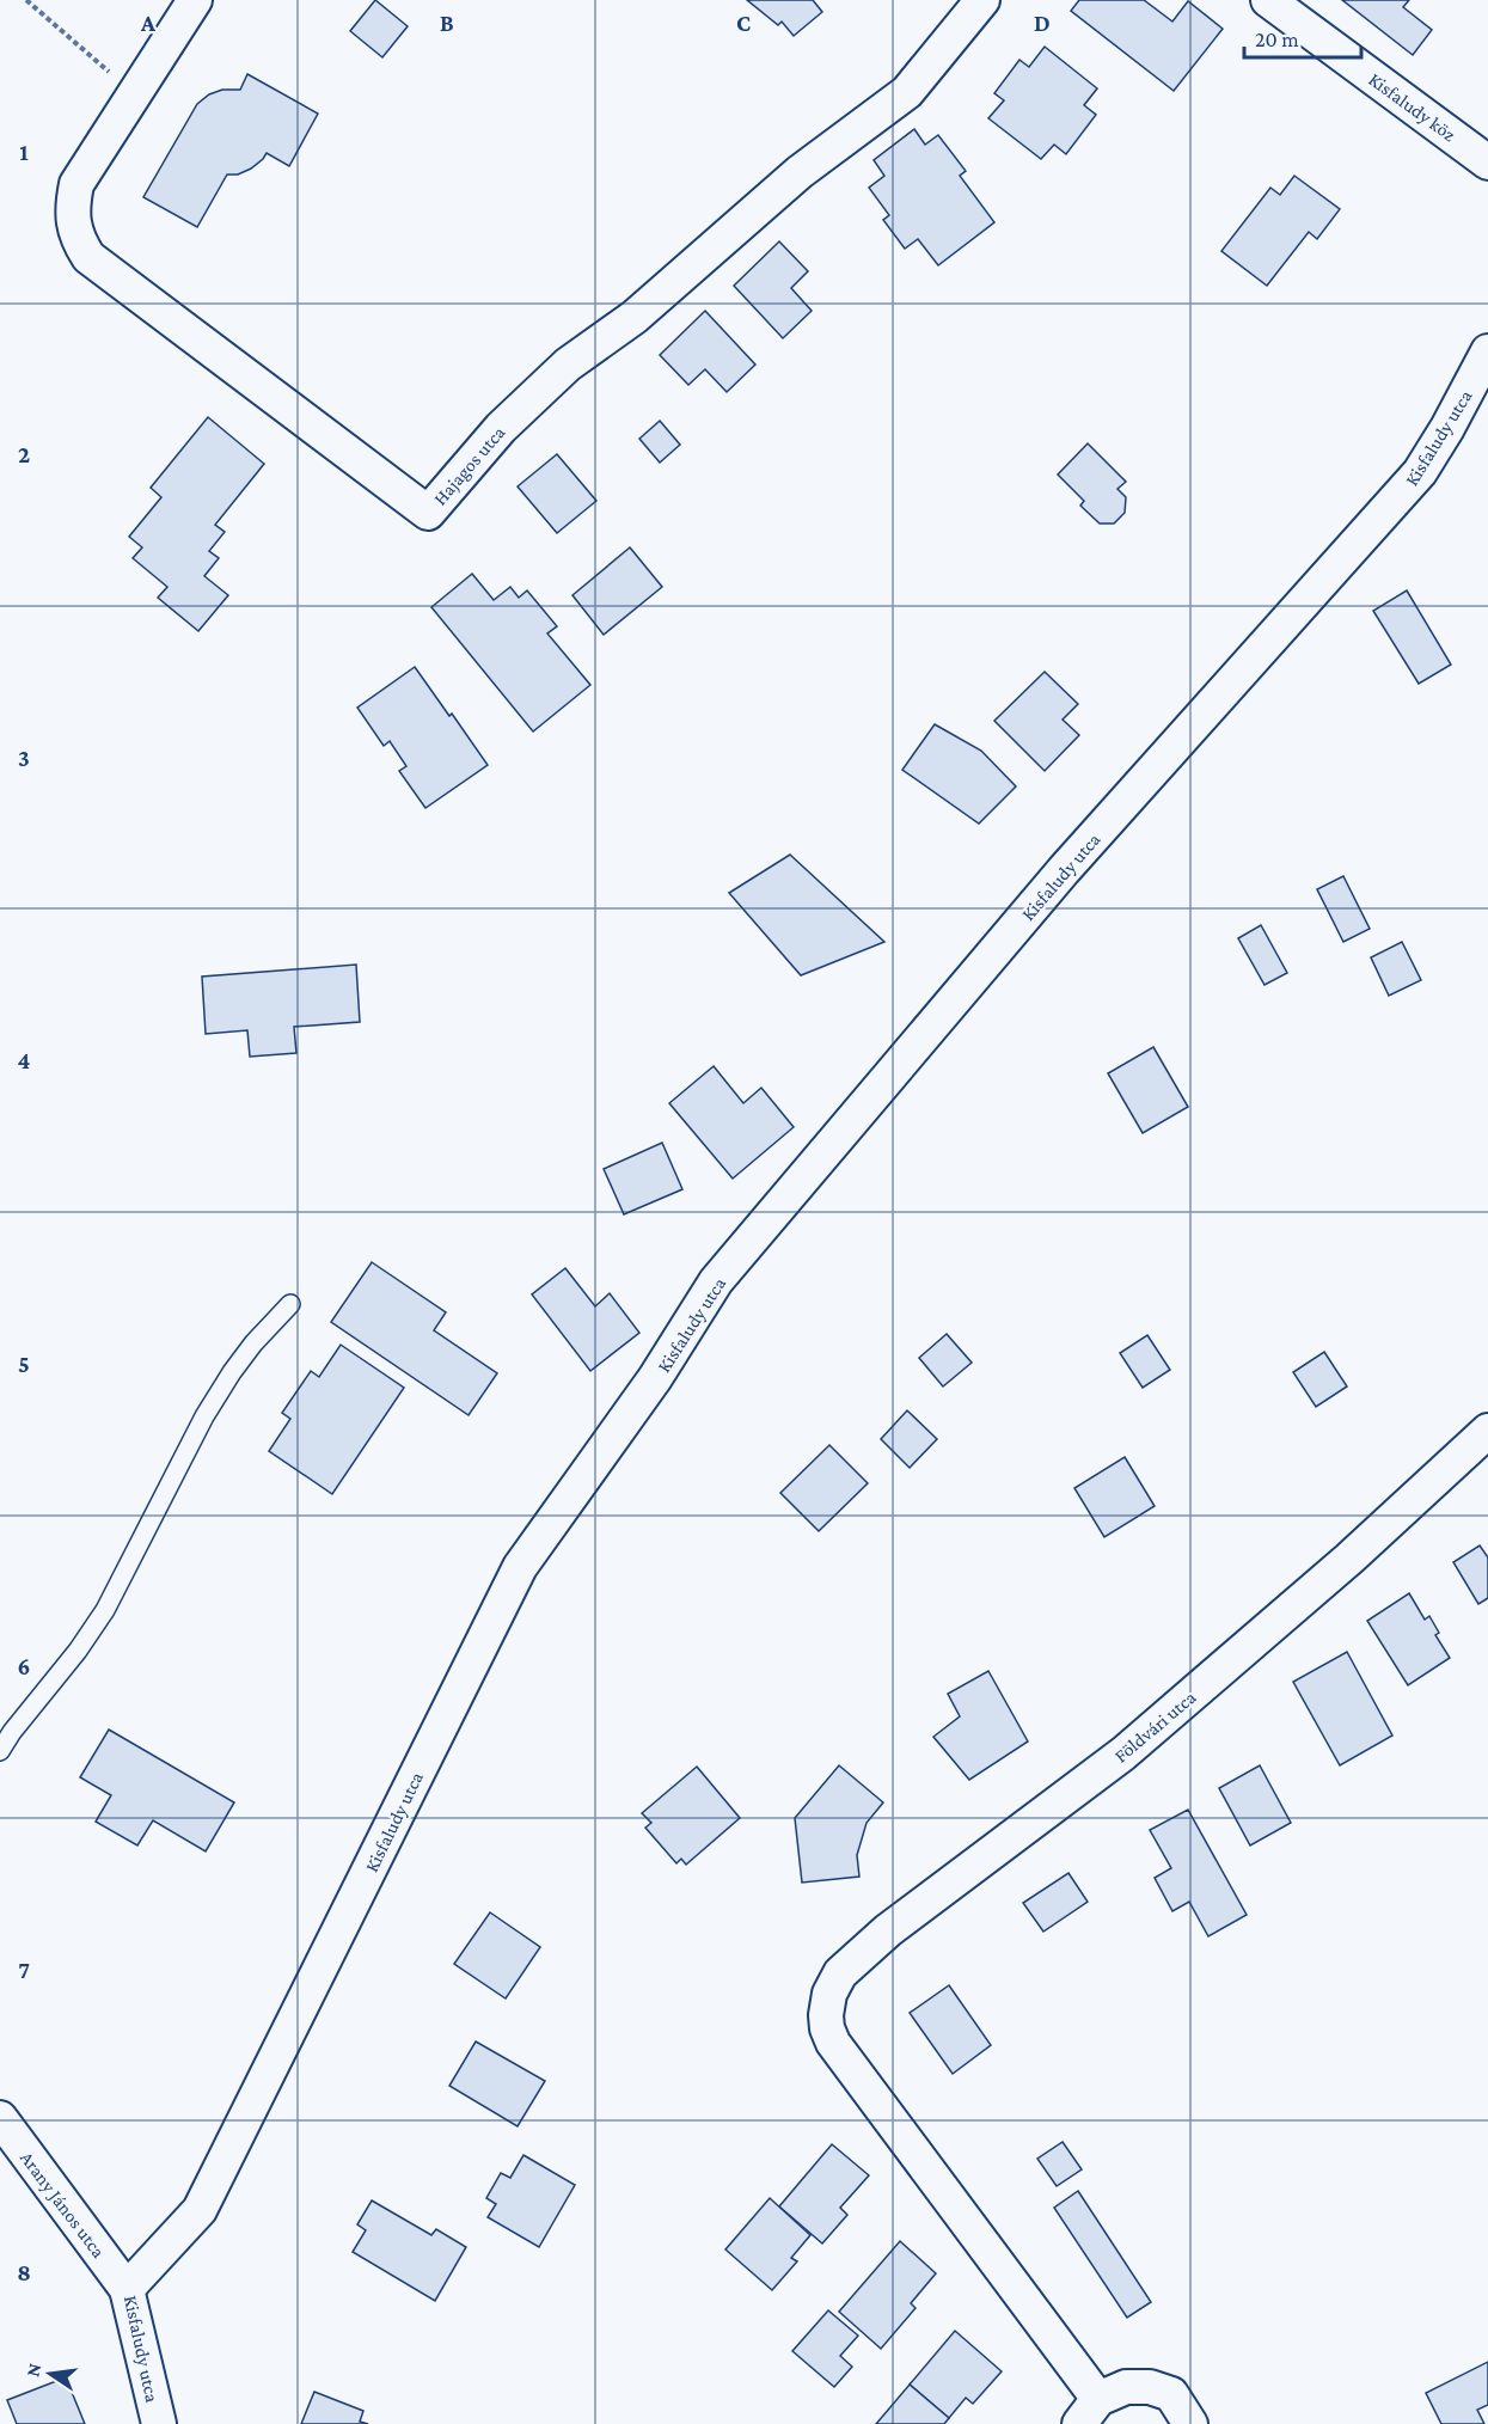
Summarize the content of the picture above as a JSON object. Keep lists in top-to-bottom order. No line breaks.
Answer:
{"streets":{"street":["Kisfaludy köz","Kisfaludy utca","Hajagos utca","Földvári utca","Arany János utca"]},"crossings":[["Kisfaludy utca","Arany János utca"]],"scale_bar":"20 m","north":"left","grid":{"columns":["A","B","C","D"],"rows":["1","2","3","4","5","6","7","8"]}}
